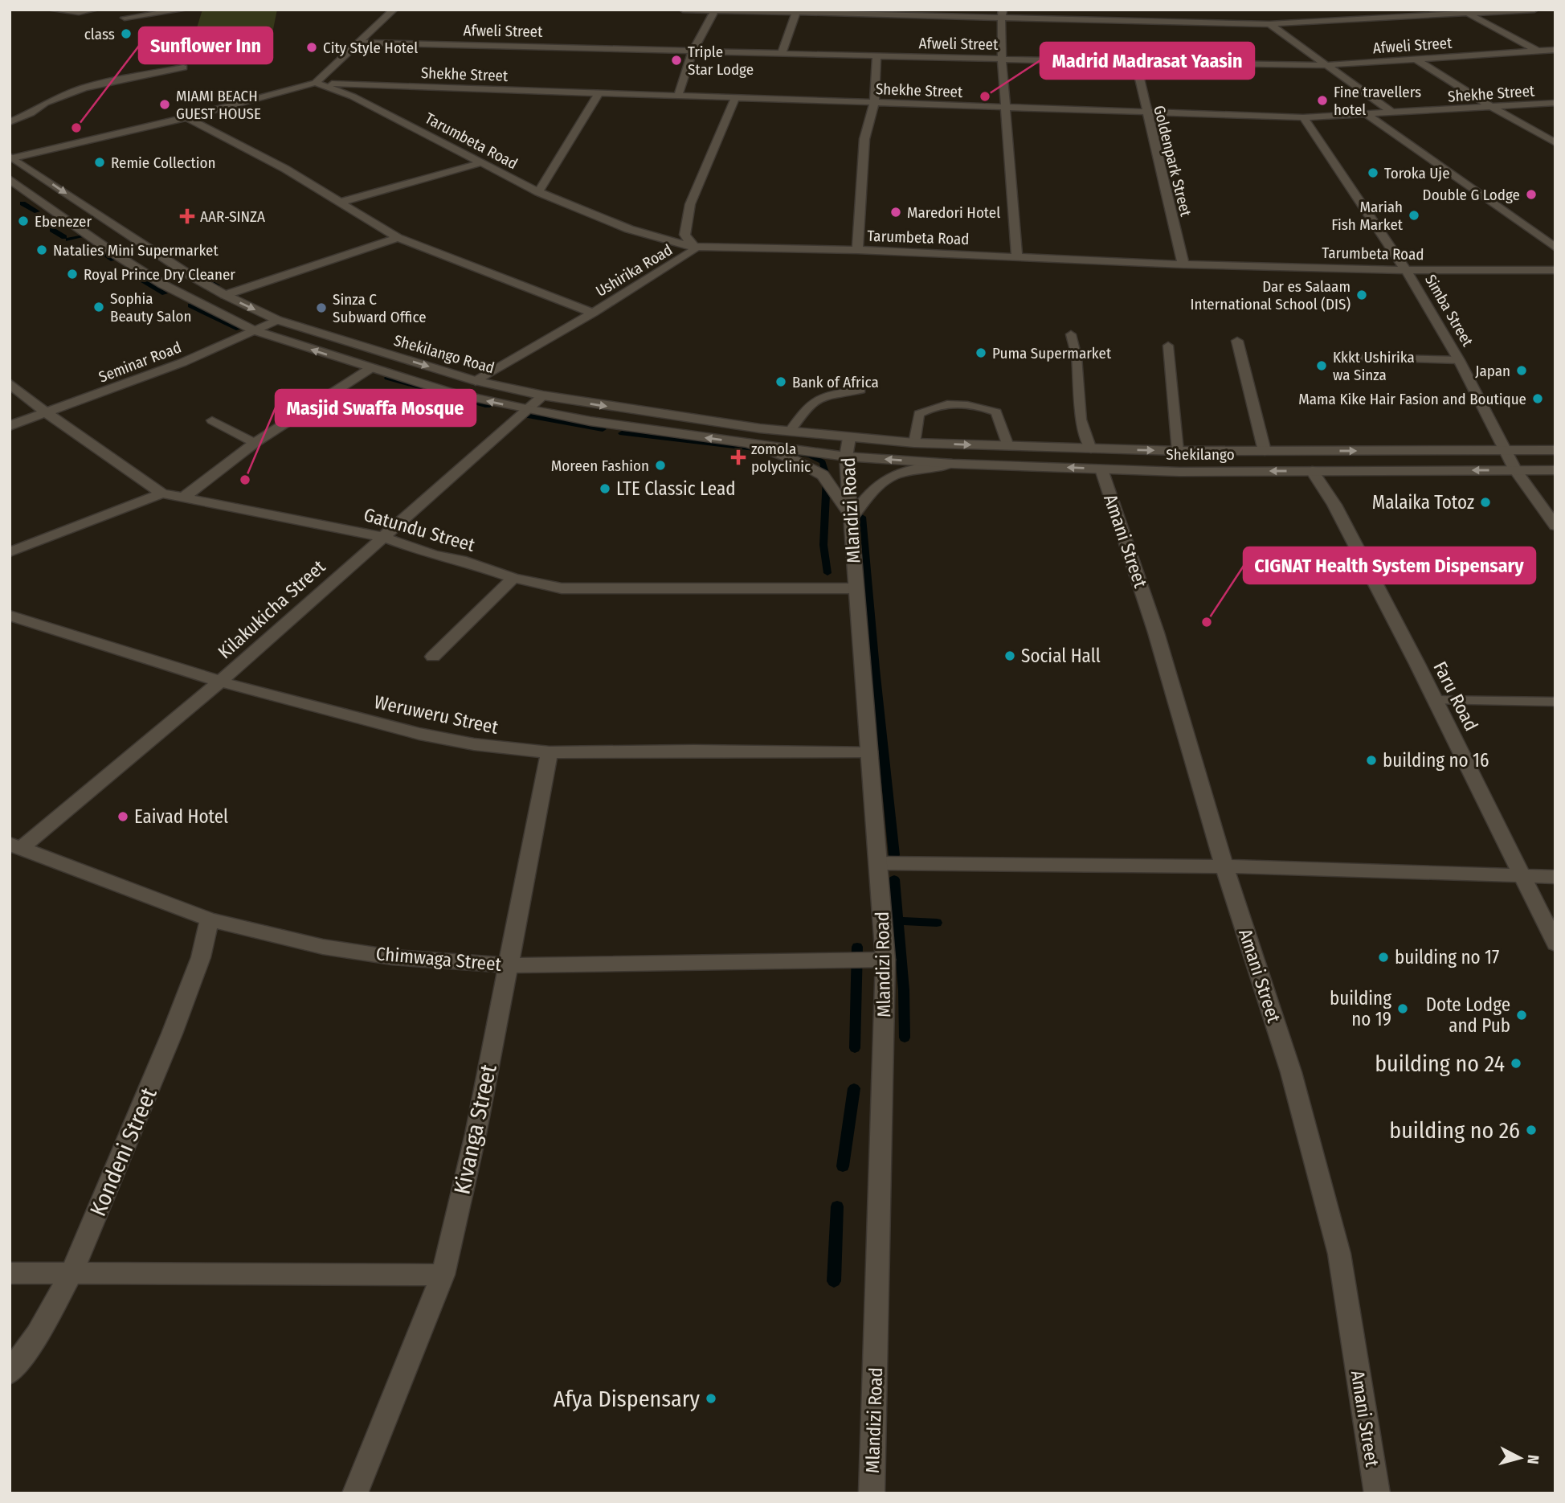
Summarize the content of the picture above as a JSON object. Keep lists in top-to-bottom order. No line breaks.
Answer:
{"streets":{"street":["Afweli Street","Shekhe Street","Tarumbeta Road","Goldenpark Street","Ushirika Road","Simba Street","Shekilango Road","Seminar Road","Shekilango","Mlandizi Road","Gatundu Street","Amani Street","Kilakukicha Street","Faru Road","Weruweru Street","Chimwaga Street","Kivanga Street","Kondeni Street"]},"crossings":[["Afweli Street","Goldenpark Street"],["Shekhe Street","Tarumbeta Road"],["Shekhe Street","Goldenpark Street"],["Shekhe Street","Ushirika Road"],["Shekhe Street","Simba Street"],["Tarumbeta Road","Goldenpark Street"],["Tarumbeta Road","Ushirika Road"],["Tarumbeta Road","Simba Street"],["Ushirika Road","Shekilango Road"],["Simba Street","Shekilango"],["Shekilango Road","Seminar Road"],["Shekilango Road","Shekilango"],["Shekilango Road","Mlandizi Road"],["Shekilango Road","Kilakukicha Street"],["Seminar Road","Gatundu Street"],["Shekilango","Mlandizi Road"],["Shekilango","Amani Street"],["Shekilango","Faru Road"],["Mlandizi Road","Gatundu Street"],["Mlandizi Road","Weruweru Street"],["Mlandizi Road","Chimwaga Street"],["Gatundu Street","Kilakukicha Street"],["Kilakukicha Street","Weruweru Street"],["Kilakukicha Street","Chimwaga Street"],["Weruweru Street","Kivanga Street"],["Chimwaga Street","Kivanga Street"],["Chimwaga Street","Kondeni Street"]],"places":{"other":["class","City Style Hotel","Triple Star Lodge","Madrid Madrasat Yaasin","Fine travellers hotel","MIAMI BEACH GUEST HOUSE","Sunflower Inn","Remie Collection","Toroka Uje","Double G Lodge","Maredori Hotel","Mariah Fish Market","Ebenezer","Natalies Mini Supermarket","Royal Prince Dry Cleaner","Dar es Salaam International School (DIS)","Sophia Beauty Salon","Sinza C Subward Office","Puma Supermarket","Kkkt Ushirika wa Sinza","Japan","Bank of Africa","Mama Kike Hair Fasion and Boutique","Moreen Fashion","Masjid Swaffa Mosque","LTE Classic Lead","Malaika Totoz","CIGNAT Health System Dispensary","Social Hall","building no 16","Eaivad Hotel","building no 17","building no 19","Dote Lodge and Pub","building no 24","building no 26","Afya Dispensary"],"health":["AAR-SINZA","zomola polyclinic"]},"north":"right"}
